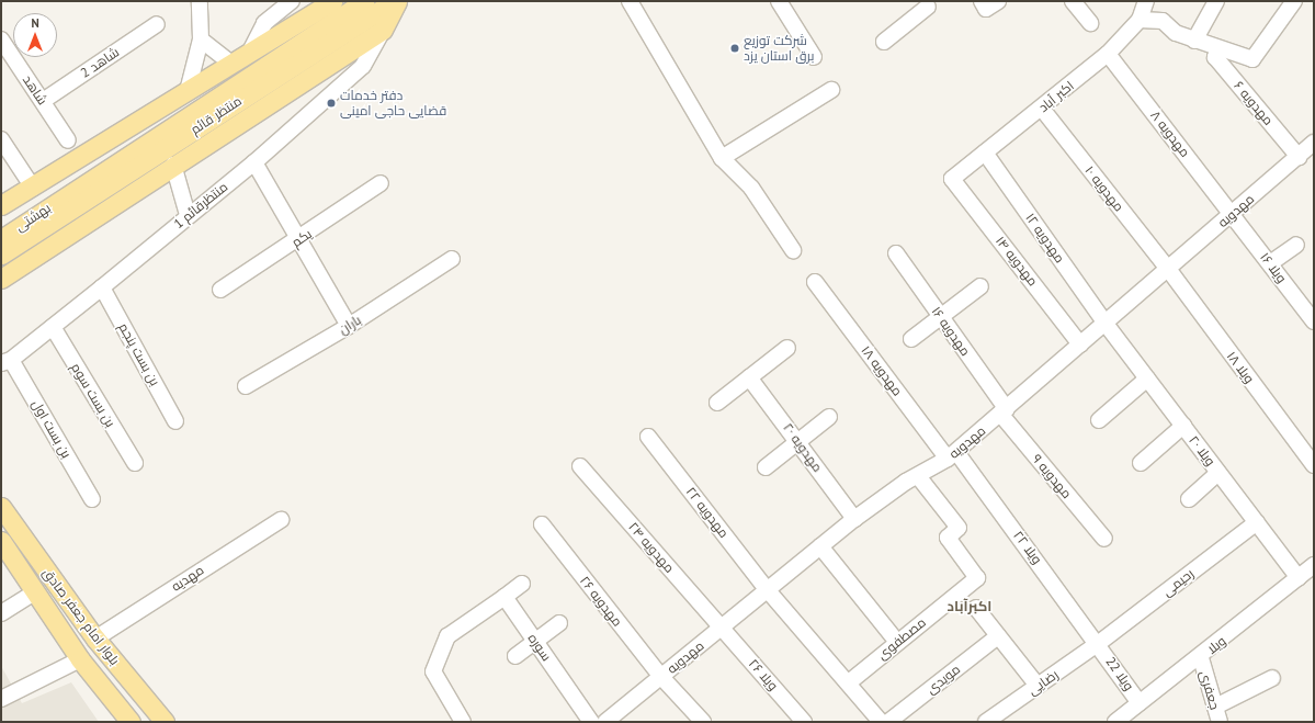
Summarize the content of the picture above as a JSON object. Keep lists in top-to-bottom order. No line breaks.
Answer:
{"streets":{"main road":["منتظر قائم","بهشتی","بلوار امام جعفر صادق"],"street":["شاهد 2","شاهد","اکبر آباد","مهدویه ۶","مهدویه ۸","مهدویه ۱۰","منتظرقائم 1","مهدویه","یکم","مهدویه ۱۲","مهدویه ۱۴","ویلا ۱۶","باران","مهدویه ۱۶","بن بست پنجم","ویلا ۱۸","مهدویه ۱۸","بن بست سوم","بن بست اول","مهدویه ۲۰","ویلا ۲۰","مهدویه ۹","مهدویه ۲۲","مهدویه ۲۴","ویلا ۲۲","مهديه","رحیمی","مهدویه ۲۶","مصطفوی","ویلا","سوره","ویلا 22","ویلا ۲۶","مویدی","رضایی","جعفری"]},"crossings":[["شاهد 2","شاهد"],["اکبر آباد","مهدویه ۸"],["اکبر آباد","مهدویه ۱۰"],["اکبر آباد","مهدویه ۱۲"],["اکبر آباد","مهدویه ۱۴"],["مهدویه ۶","مهدویه"],["منتظر قائم","بهشتی"],["مهدویه ۸","مهدویه"],["مهدویه ۸","ویلا ۱۶"],["مهدویه ۱۰","مهدویه"],["مهدویه ۱۰","ویلا ۱۸"],["منتظرقائم 1","بن بست پنجم"],["منتظرقائم 1","بن بست سوم"],["منتظرقائم 1","بن بست اول"],["مهدویه","مهدویه ۱۲"],["مهدویه","مهدویه ۱۴"],["مهدویه","ویلا ۱۶"],["مهدویه","مهدویه ۱۶"],["مهدویه","ویلا ۱۸"],["مهدویه","مهدویه ۱۸"],["مهدویه","مهدویه ۲۰"],["مهدویه","ویلا ۲۰"],["مهدویه","مهدویه ۹"],["مهدویه","مهدویه ۲۲"],["مهدویه","مهدویه ۲۴"],["مهدویه","ویلا ۲۲"],["مهدویه","مهدویه ۲۶"],["مهدویه","مصطفوی"],["مهدویه","ویلا ۲۶"],["مهدویه ۱۲","ویلا ۲۰"],["مهدویه ۱۶","مهدویه ۹"],["مهدویه ۱۸","ویلا ۲۲"],["ویلا ۲۰","رحیمی"],["ویلا ۲۰","ویلا"],["مهدویه ۲۴","ویلا ۲۶"],["ویلا ۲۲","رحیمی"],["ویلا ۲۲","ویلا 22"],["ویلا ۲۲","رضایی"],["مهديه","بلوار امام جعفر صادق"],["رحیمی","ویلا 22"],["رحیمی","رضایی"],["ویلا","ویلا 22"],["ویلا","جعفری"],["ویلا 22","رضایی"]],"districts":["اکبرآباد"],"places":["شرکت توزیع برق استان یزد","دفتر خدمات قضایی حاجی امینی"],"north":"top"}
